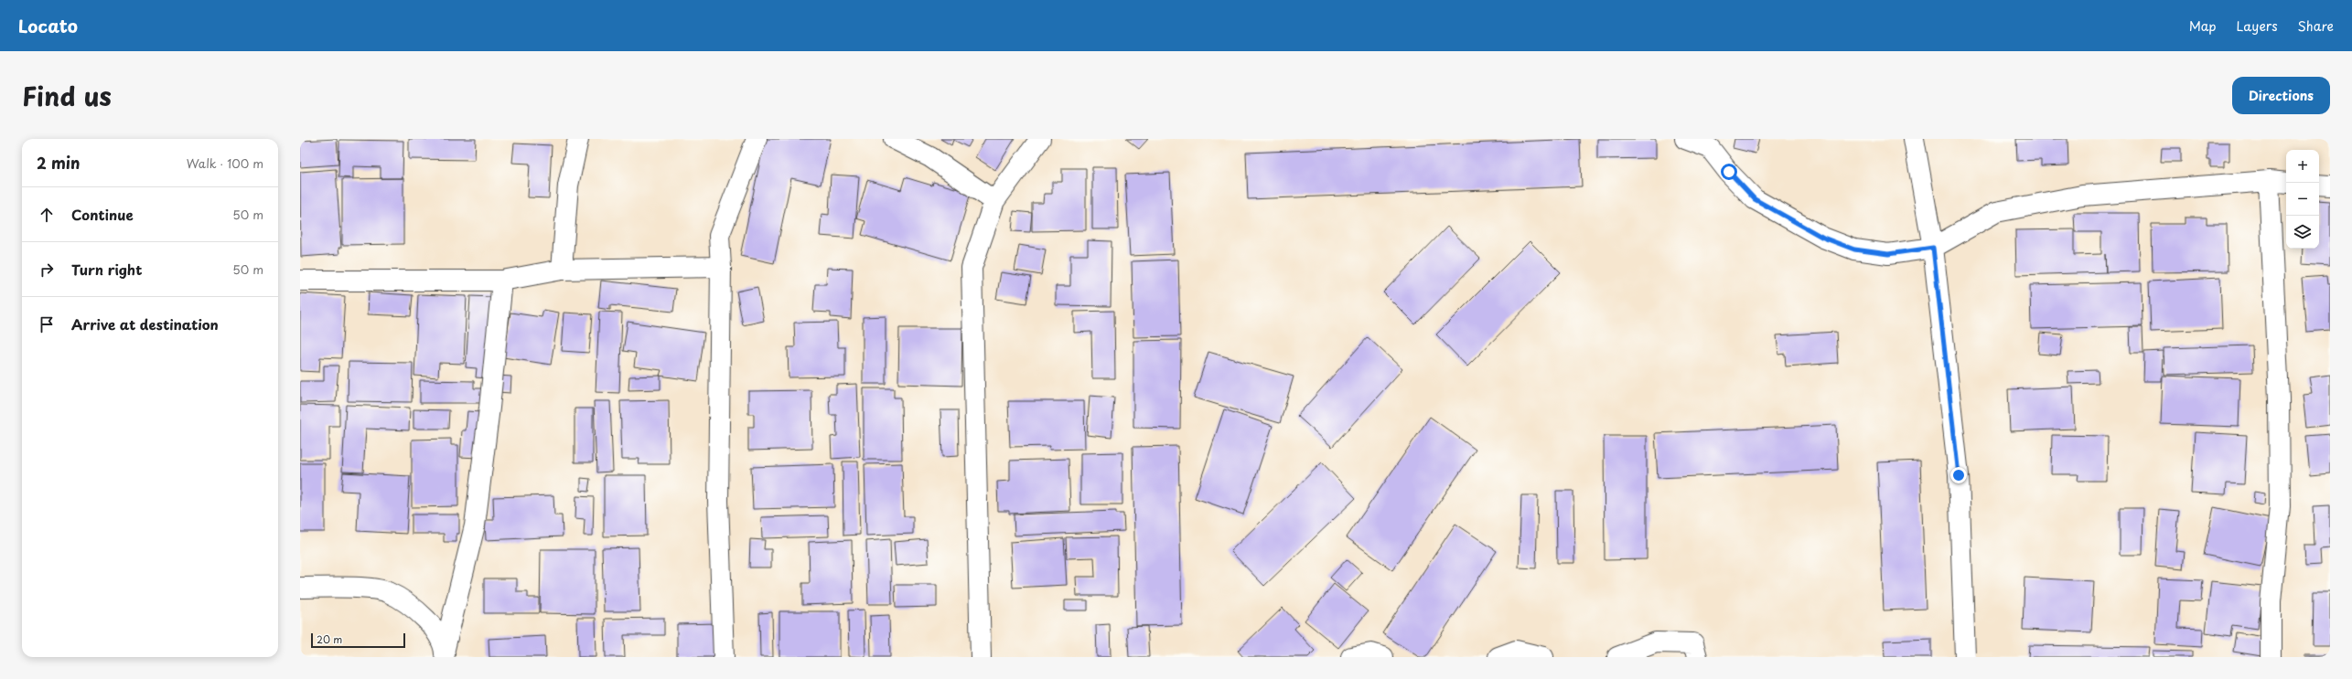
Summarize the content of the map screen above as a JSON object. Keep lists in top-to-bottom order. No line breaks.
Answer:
{"scale_bar":"20 m","page":{"header":"Locato","nav":["Map","Layers","Share"],"title":"Find us","buttons":"Directions","heading":["2 min","Walk · 100 m"],"map_buttons":["+","−"],"list":[["Continue","50 m"],["Turn right","50 m"],"Arrive at destination"],"scale":"20 m"}}
